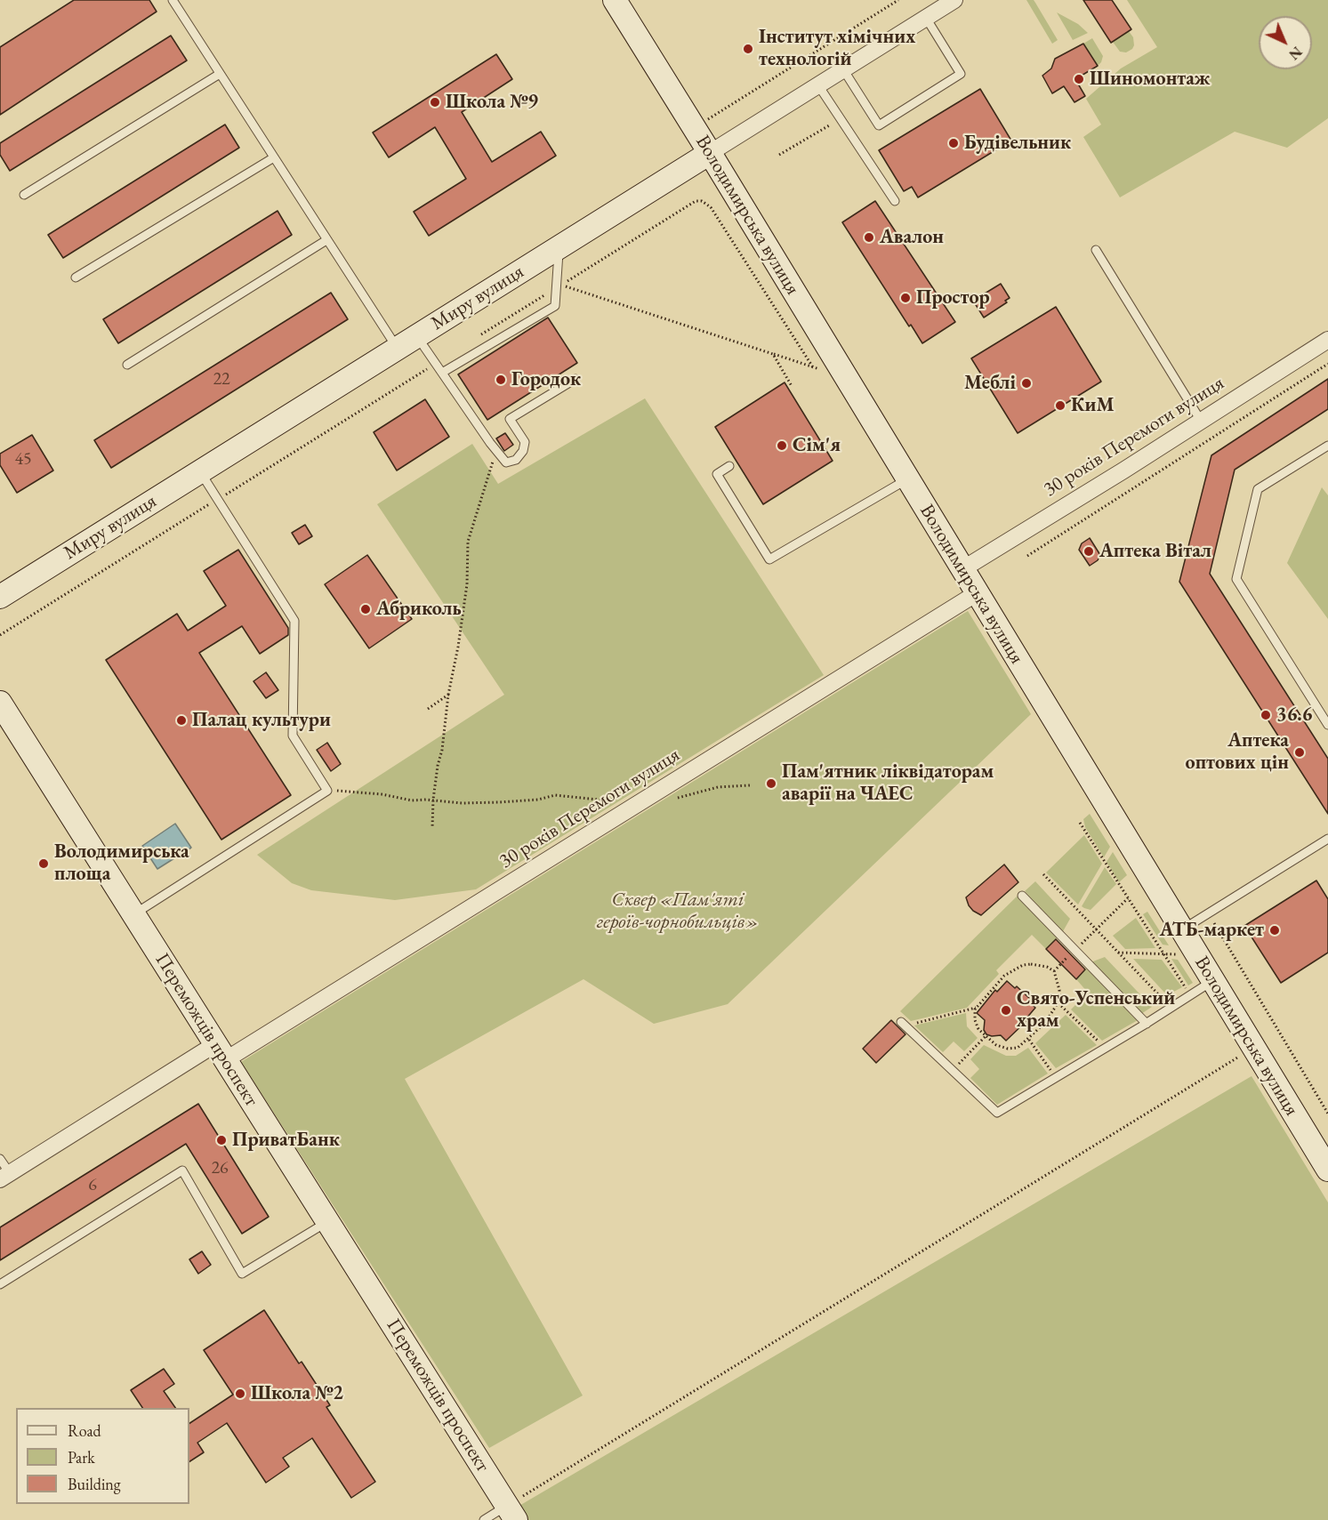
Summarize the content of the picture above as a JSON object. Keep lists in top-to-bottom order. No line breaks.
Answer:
{"streets":{"street":["Володимирська вулиця","Миру вулиця","30 років Перемоги вулиця","Переможців проспект"]},"crossings":[["Володимирська вулиця","Миру вулиця"],["Володимирська вулиця","30 років Перемоги вулиця"],["30 років Перемоги вулиця","Переможців проспект"]],"parks":["Сквер «Пам'яті героїв-чорнобильців»"],"places":["Інститут хімічних технологій","Шиномонтаж","Школа №9","Будівельник","Авалон","Простор","Городок","Меблі","КиМ","Сім'я","Аптека Вітал","Абриколь","36.6","Палац культури","Аптека оптових цін","Пам'ятник ліквідаторам аварії на ЧАЕС","Володимирська площа","АТБ-маркет","Свято-Успенський храм","ПриватБанк","Школа №2"],"house_numbers":["22","45","26","6"],"legend":["Road","Park","Building"],"north":"bottom right"}
